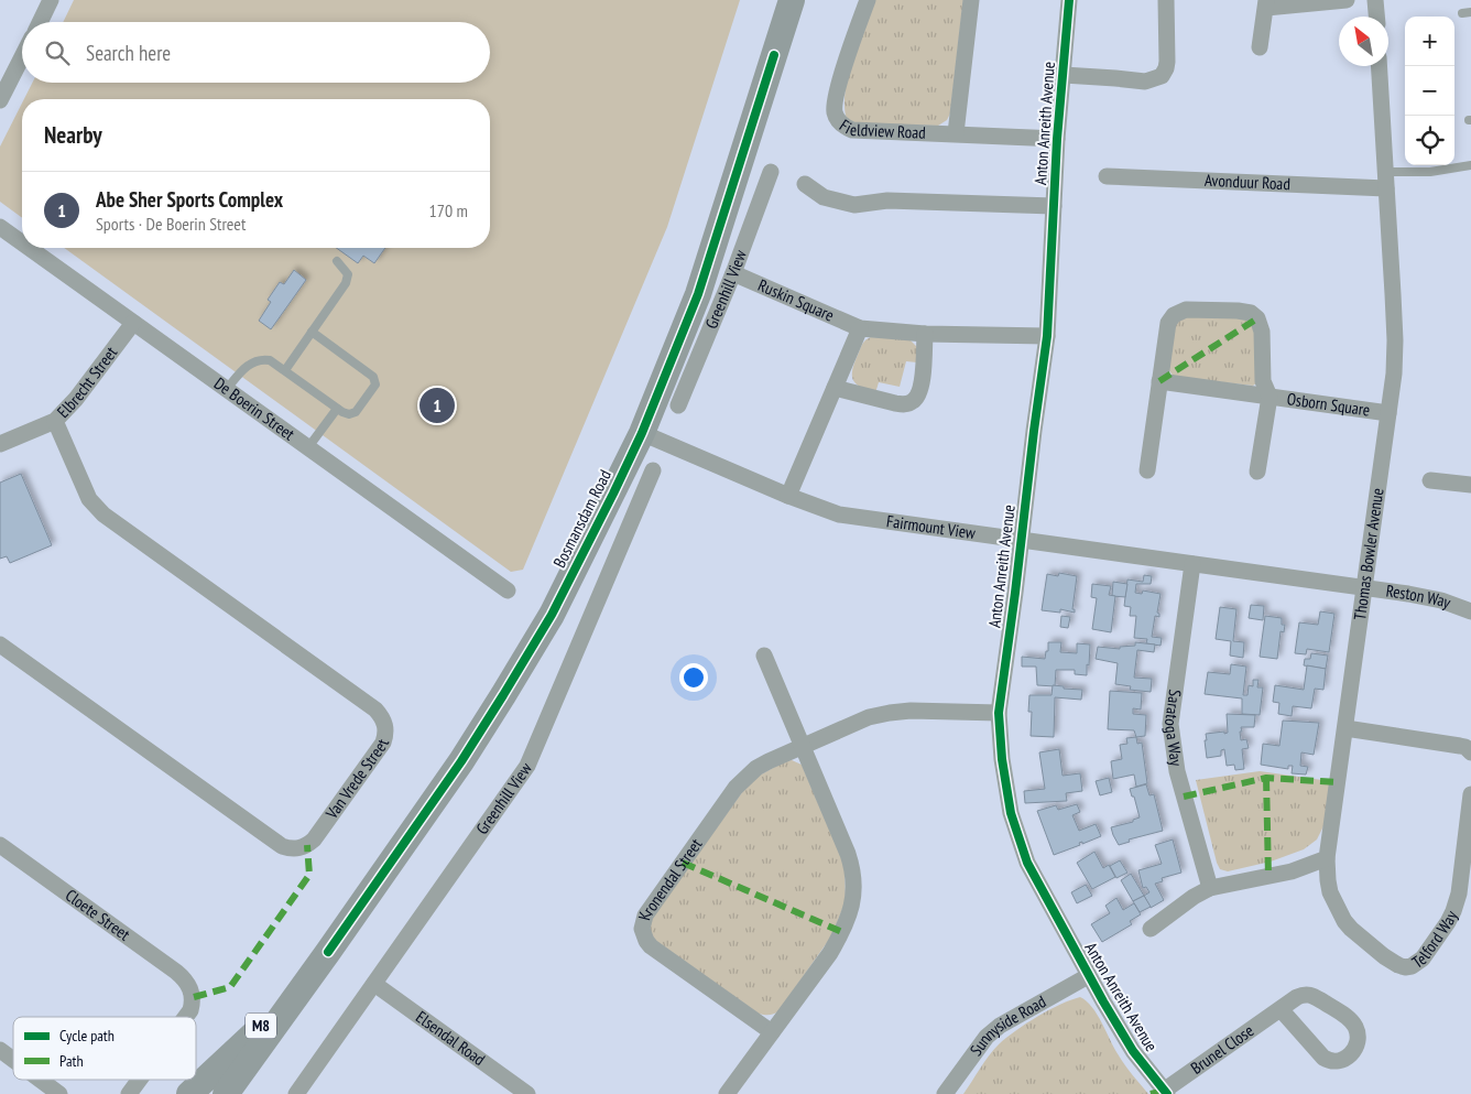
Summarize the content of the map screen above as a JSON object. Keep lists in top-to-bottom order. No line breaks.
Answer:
{"streets":{"main road":["Bosmansdam Road","M8"],"street":["Anton Anreith Avenue","Fieldview Road","Avonduur Road","Greenhill View","Ruskin Square","Elbrecht Street","Osborn Square","De Boerin Street","Fairmount View","Thomas Bowler Avenue","Reston Way","Saratoga Way","Van Vrede Street","Kronendal Street","Cloete Street","Telford Way","Sunnyside Road","Elsendal Road","Brunel Close"]},"crossings":[["Anton Anreith Avenue","Fieldview Road"],["Anton Anreith Avenue","Ruskin Square"],["Anton Anreith Avenue","Fairmount View"],["Anton Anreith Avenue","Kronendal Street"],["Anton Anreith Avenue","Sunnyside Road"],["Anton Anreith Avenue","Brunel Close"],["Avonduur Road","Thomas Bowler Avenue"],["Greenhill View","Ruskin Square"],["Greenhill View","Elsendal Road"],["Elbrecht Street","De Boerin Street"],["Elbrecht Street","Van Vrede Street"],["Osborn Square","Thomas Bowler Avenue"],["Bosmansdam Road","Fairmount View"],["Fairmount View","Thomas Bowler Avenue"],["Fairmount View","Reston Way"],["Fairmount View","Saratoga Way"],["Thomas Bowler Avenue","Reston Way"],["Thomas Bowler Avenue","Telford Way"]],"legend":["Cycle path","Path"],"north":"top left","page":{"map_buttons":["+","−"],"search":"Search here","heading":"Nearby","list":[{"mark":"1","name":"Abe Sher Sports Complex","note":"Sports · De Boerin Street","value":"170 m"}],"pins":"1"}}
